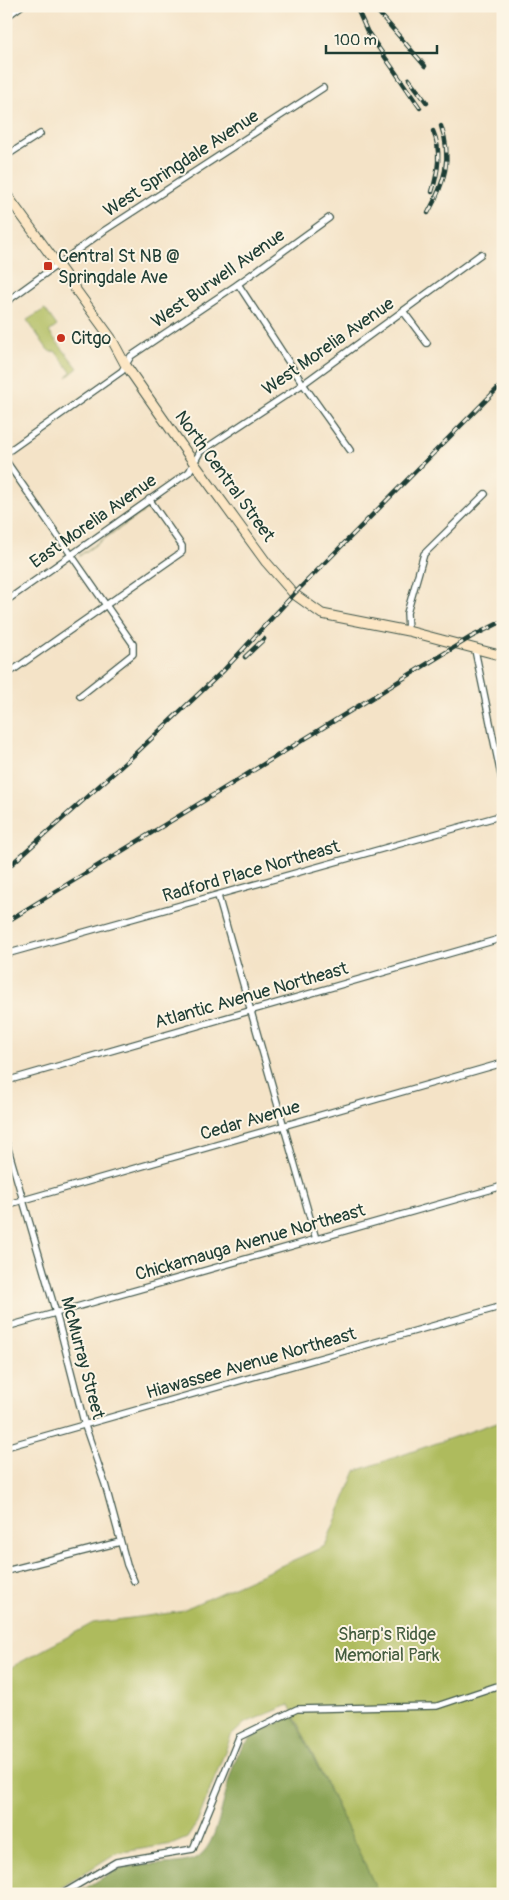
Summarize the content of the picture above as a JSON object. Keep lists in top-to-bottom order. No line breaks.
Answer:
{"streets":{"main road":["North Central Street"],"street":["West Springdale Avenue","West Burwell Avenue","West Morelia Avenue","East Morelia Avenue","Radford Place Northeast","Atlantic Avenue Northeast","Cedar Avenue","Chickamauga Avenue Northeast","McMurray Street","Hiawassee Avenue Northeast"]},"crossings":[["West Springdale Avenue","North Central Street"],["West Burwell Avenue","North Central Street"],["West Morelia Avenue","North Central Street"],["West Morelia Avenue","East Morelia Avenue"],["North Central Street","East Morelia Avenue"],["Cedar Avenue","McMurray Street"],["Chickamauga Avenue Northeast","McMurray Street"],["McMurray Street","Hiawassee Avenue Northeast"]],"parks":["Sharp's Ridge Memorial Park"],"places":{"transit":["Central St NB @ Springdale Ave"],"other":["Citgo"]},"scale_bar":"100 m"}
